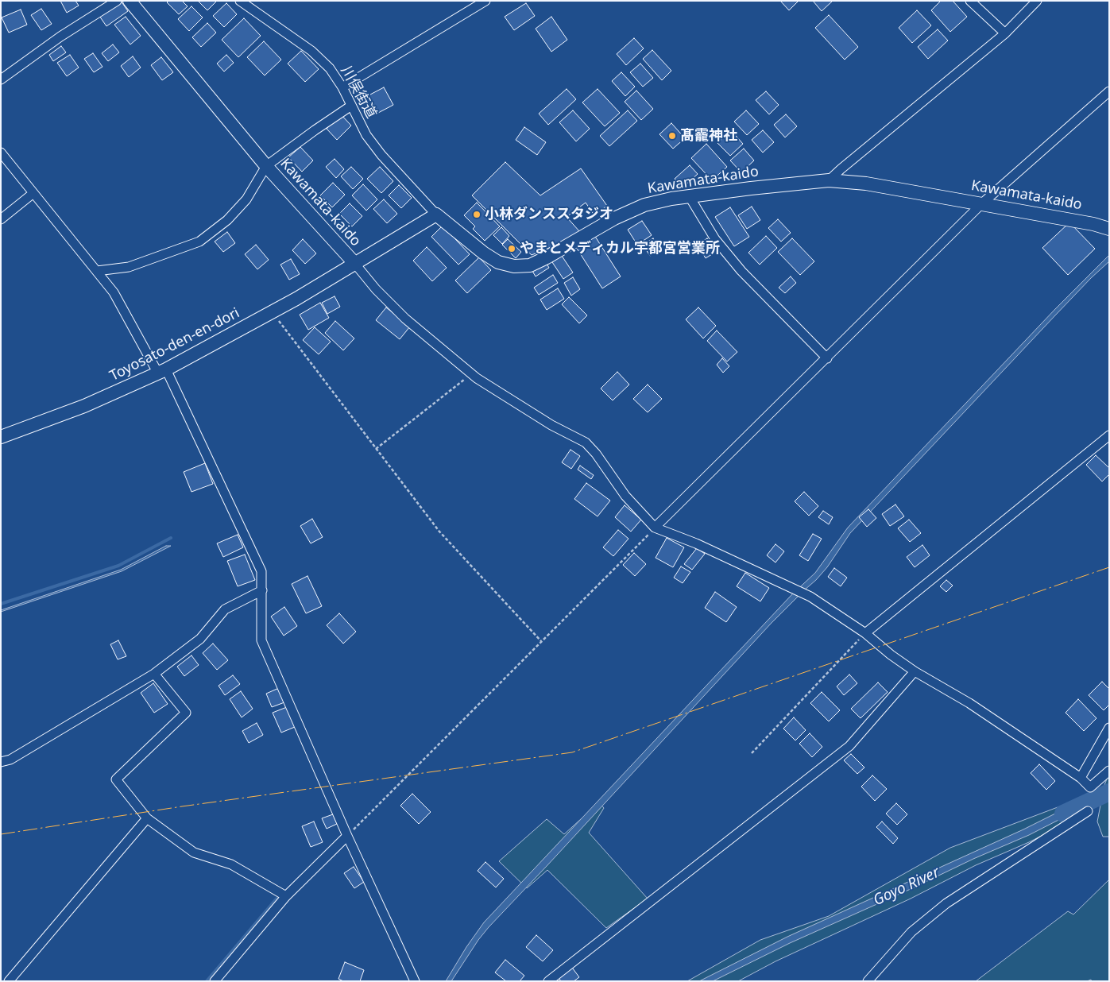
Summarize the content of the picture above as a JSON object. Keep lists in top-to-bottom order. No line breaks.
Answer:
{"streets":{"main road":["Kawamata-kaido","Toyosato-den-en-dori"],"street":["川俣街道"]},"crossings":[["川俣街道","Kawamata-kaido"],["Kawamata-kaido","Toyosato-den-en-dori"]],"water":["Goyo River"],"places":["髙靇神社","小林ダンススタジオ","やまとメディカル宇都宮営業所"]}
